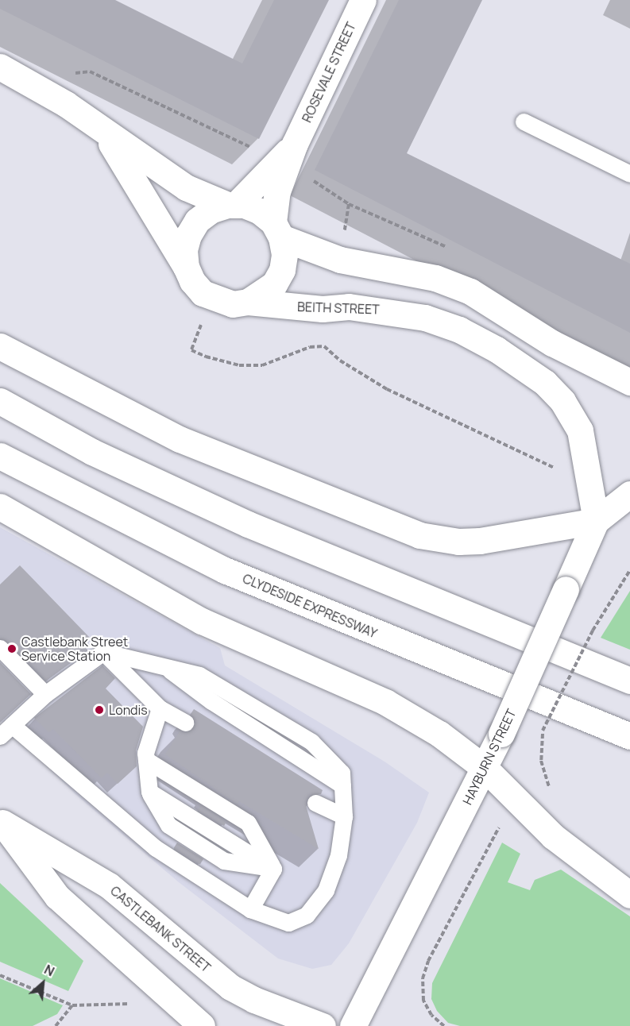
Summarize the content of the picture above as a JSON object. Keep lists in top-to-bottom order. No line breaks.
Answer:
{"streets":{"main road":["ROSEVALE STREET","BEITH STREET","CLYDESIDE EXPRESSWAY","HAYBURN STREET","CASTLEBANK STREET"]},"crossings":[["ROSEVALE STREET","BEITH STREET"],["BEITH STREET","HAYBURN STREET"]],"places":["Castlebank Street Service Station","Londis"],"north":"top right"}
